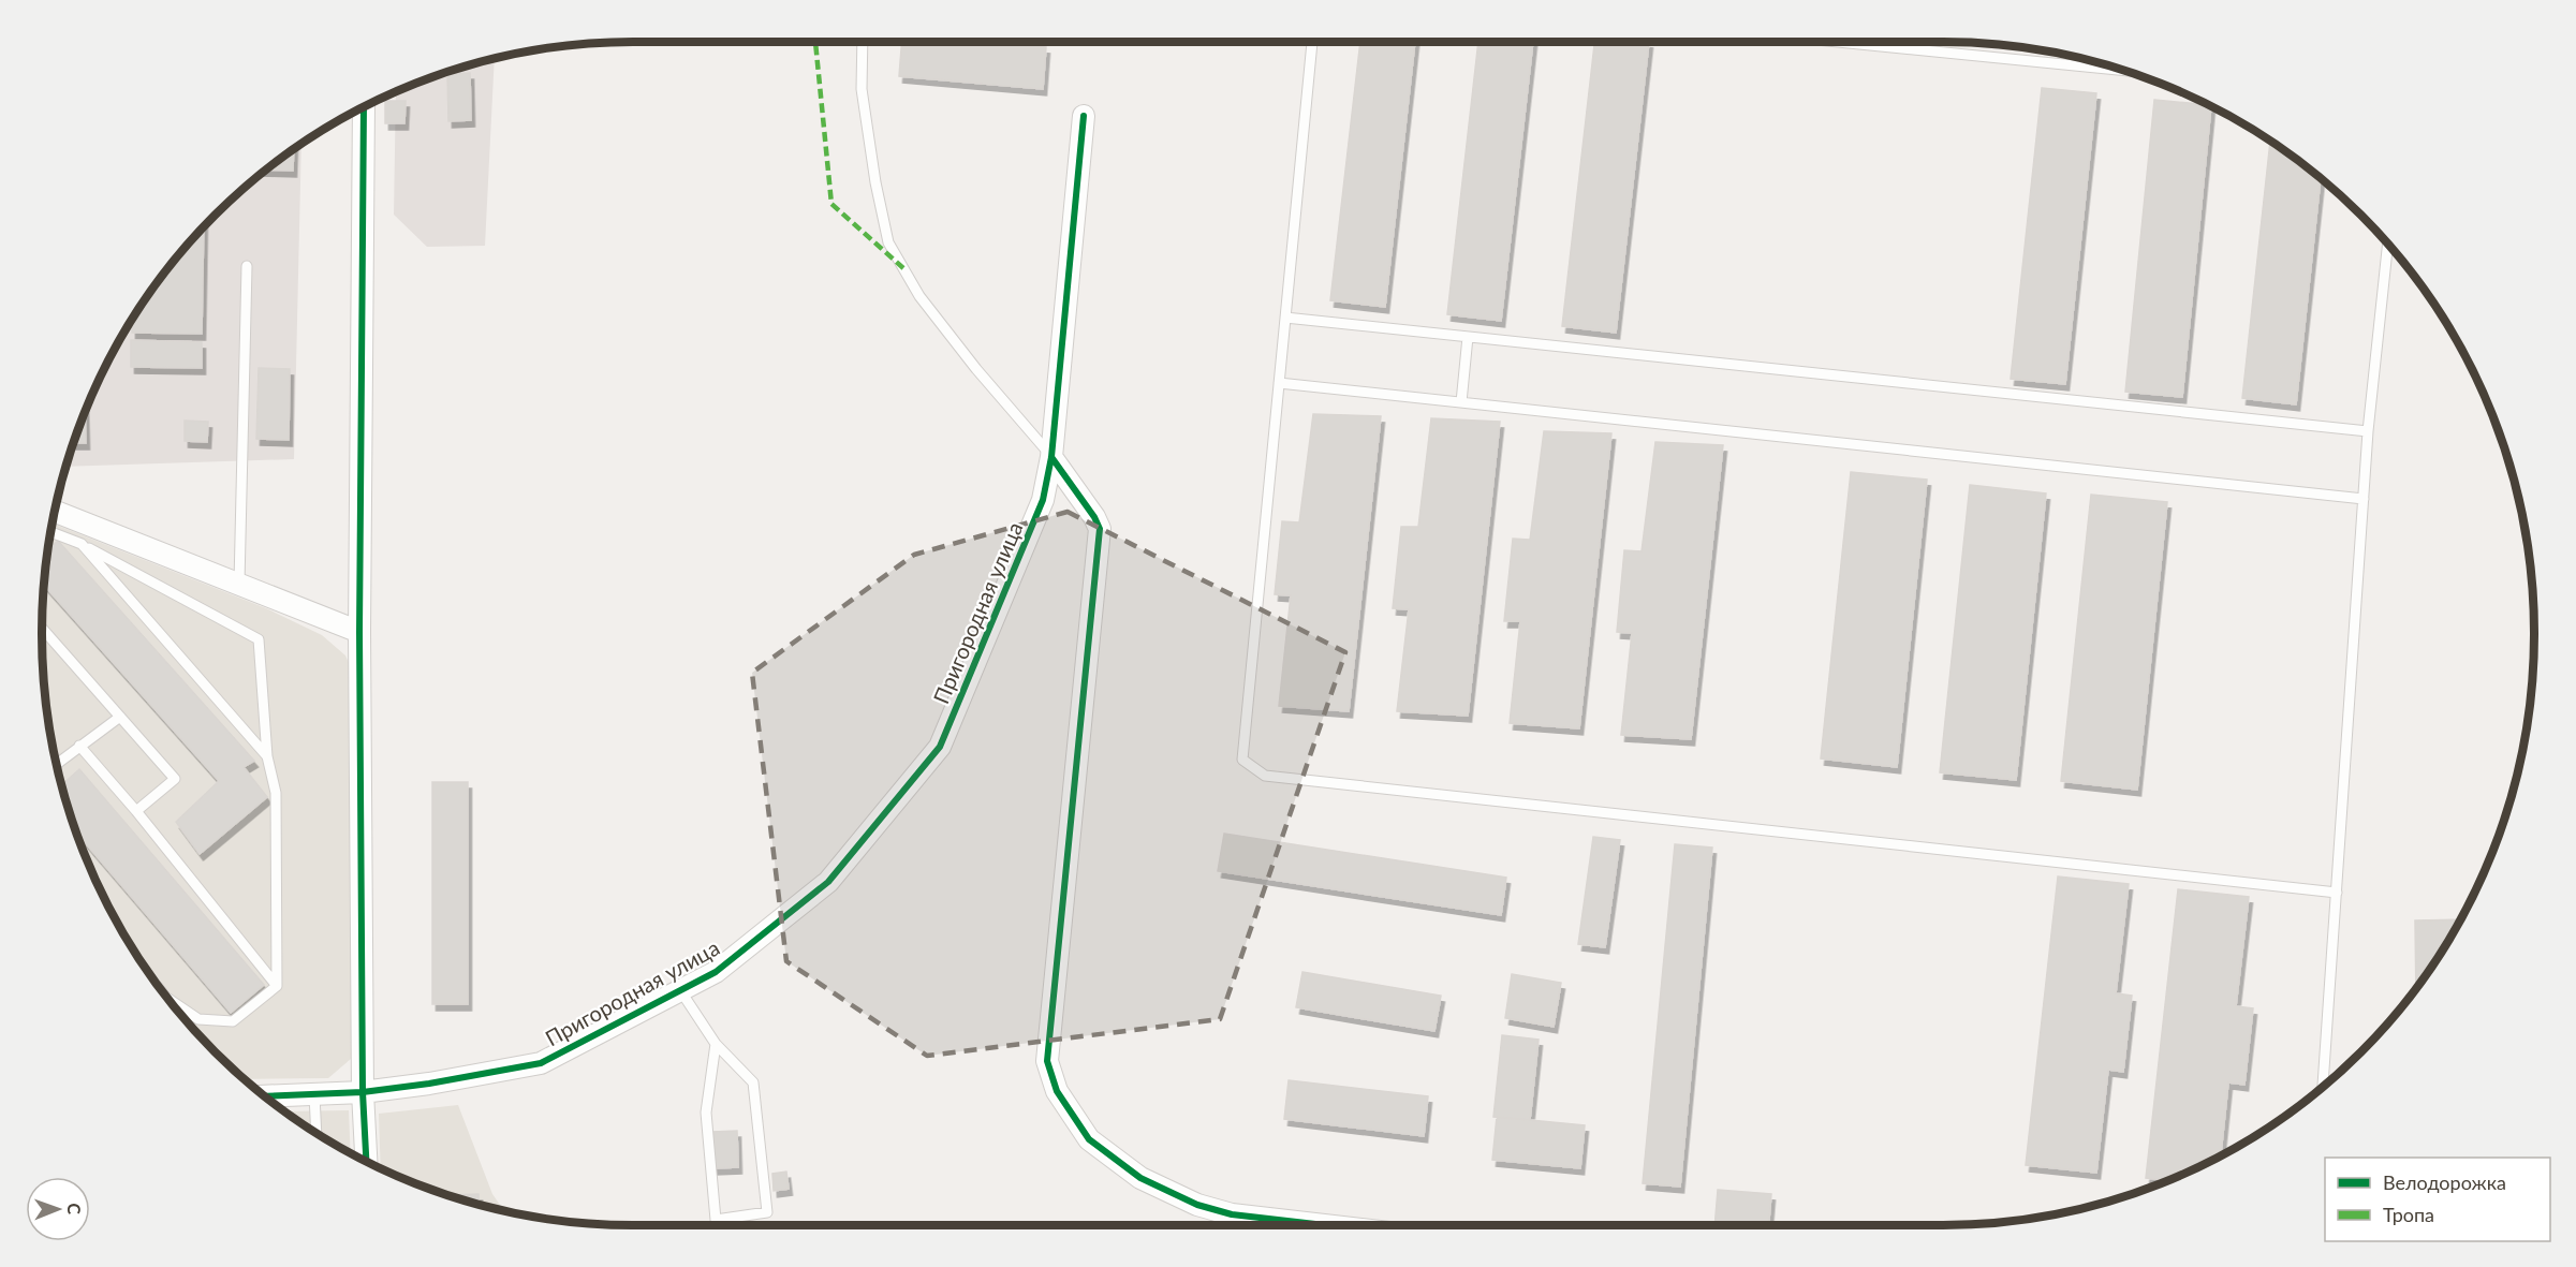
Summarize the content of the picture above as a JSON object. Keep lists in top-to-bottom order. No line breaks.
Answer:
{"streets":{"street":["Пригородная улица"]},"legend":["Велодорожка","Тропа"],"north":"right"}
